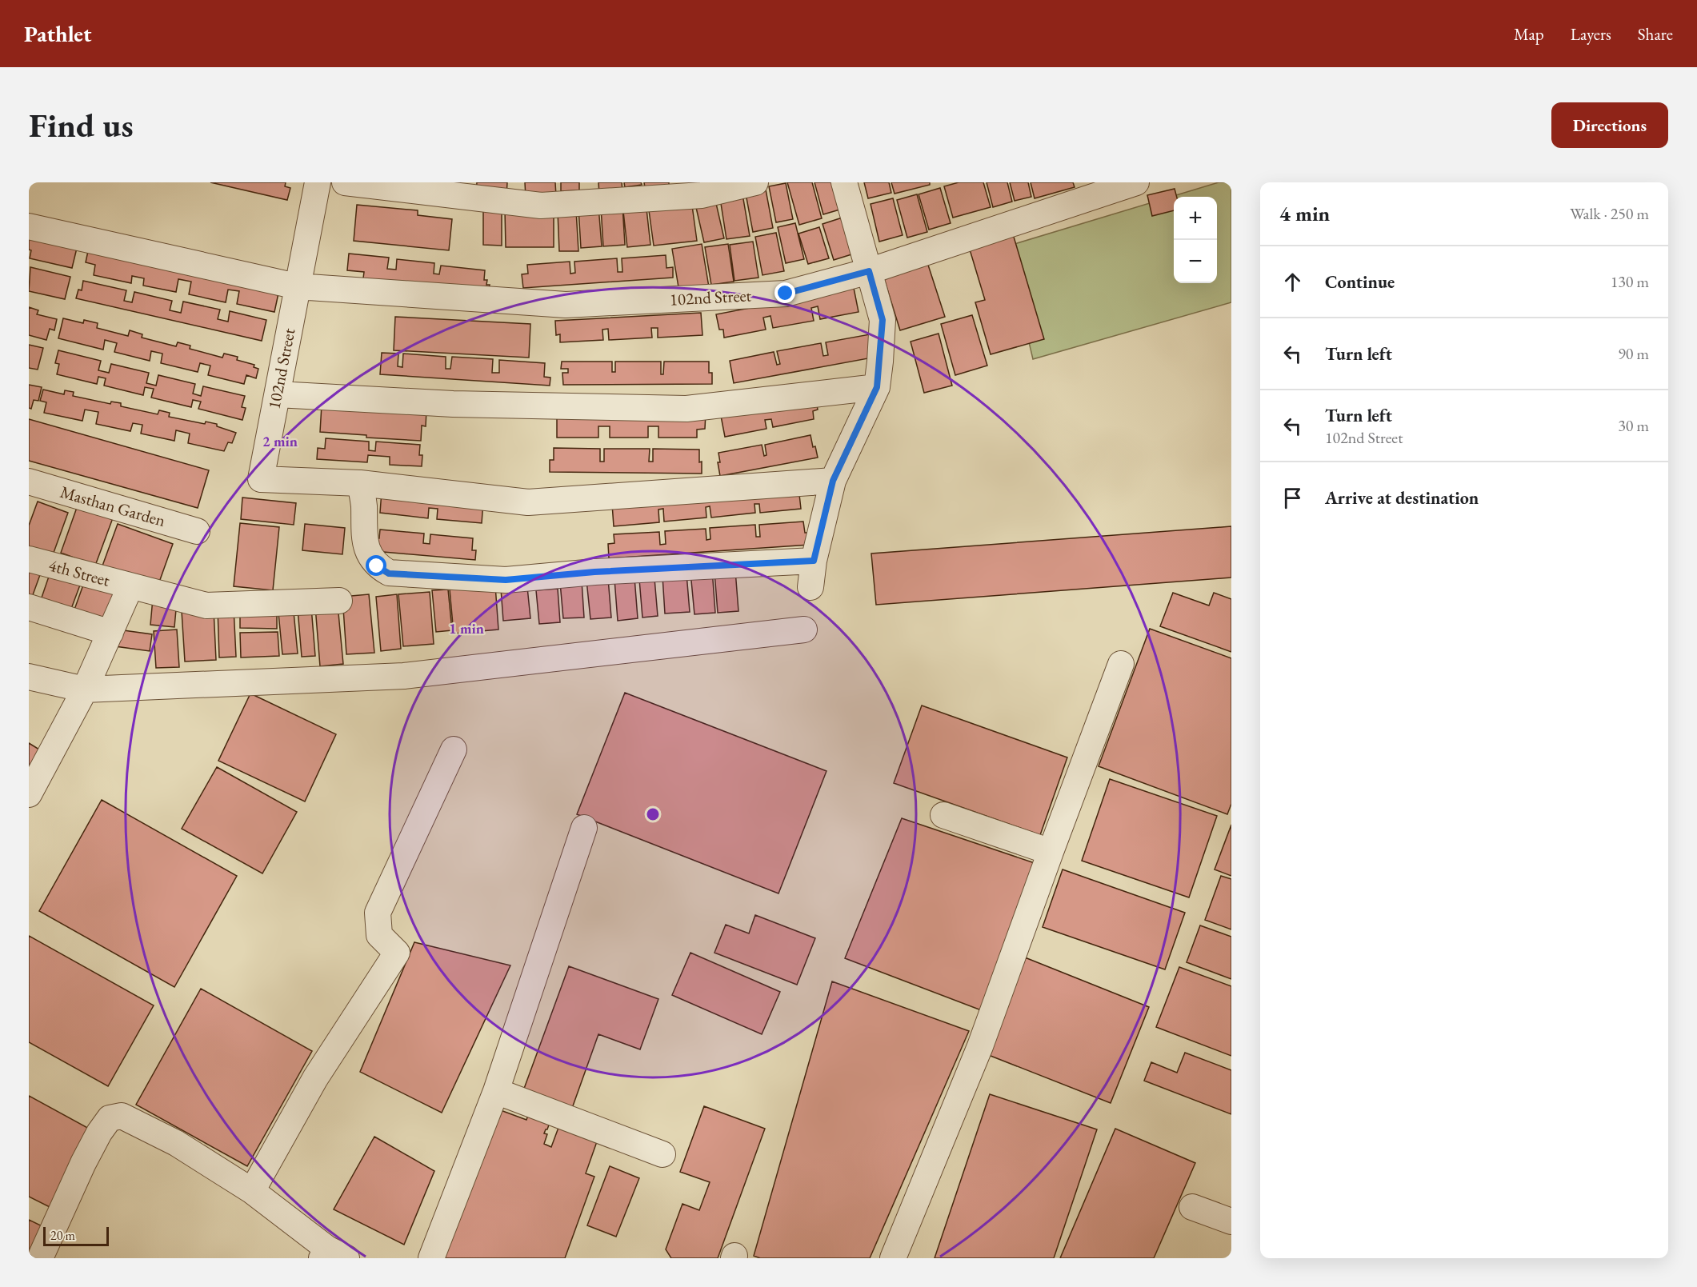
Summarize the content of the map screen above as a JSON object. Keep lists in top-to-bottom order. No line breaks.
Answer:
{"streets":{"street":["102nd Street","Masthan Garden","4th Street"]},"scale_bar":"20 m","page":{"header":"Pathlet","nav":["Map","Layers","Share"],"buttons":"Directions","title":"Find us","heading":["4 min","Walk · 250 m"],"map_buttons":["+","−"],"list":[["Continue","130 m"],["Turn left","90 m"],["Turn left","102nd Street","30 m"],"Arrive at destination"],"scale":"20 m"},"rings":["2 min","1 min"]}
